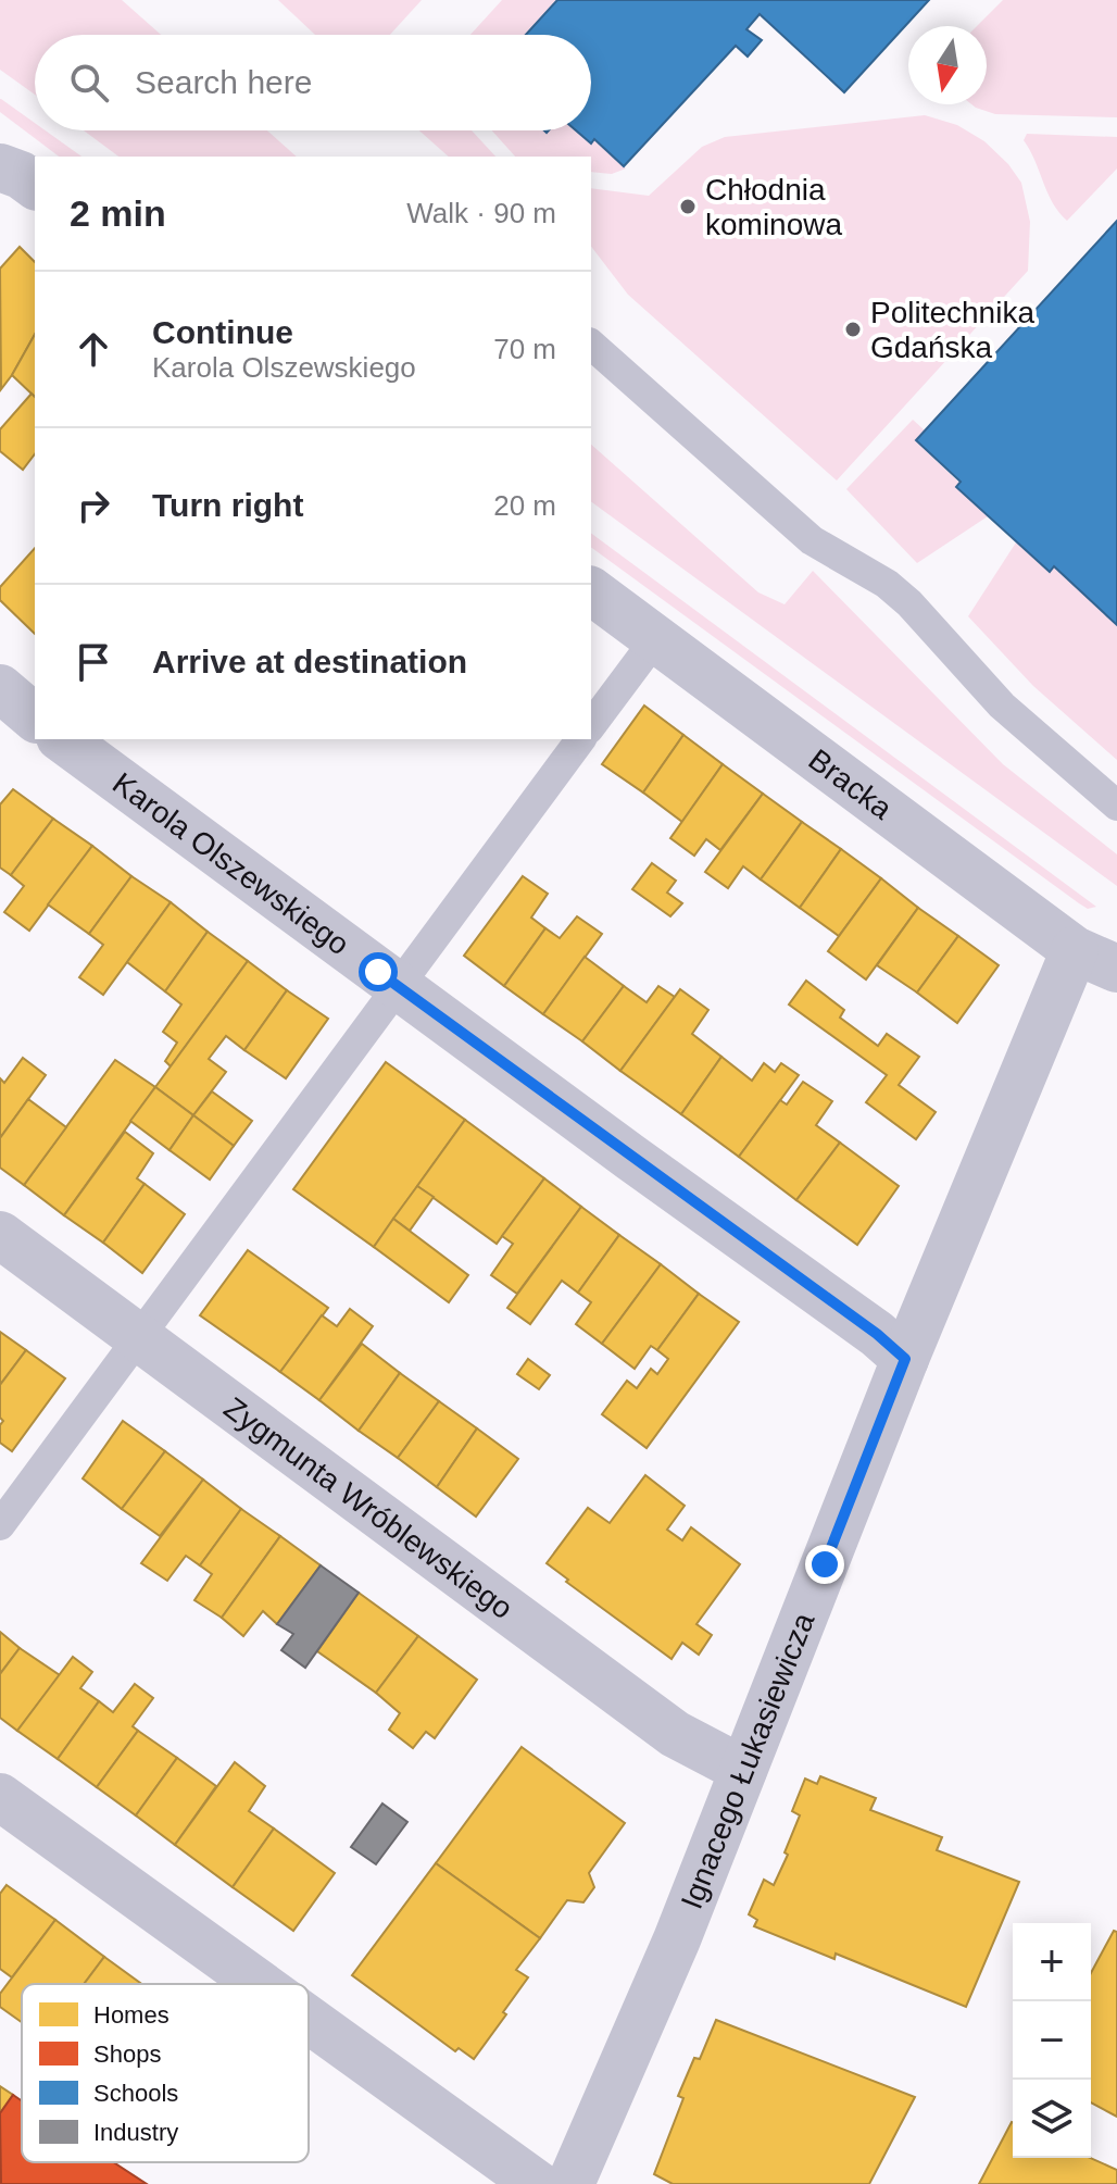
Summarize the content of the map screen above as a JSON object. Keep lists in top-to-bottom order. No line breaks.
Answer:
{"streets":{"street":["Bracka","Karola Olszewskiego","Zygmunta Wróblewskiego","Ignacego Łukasiewicza"]},"crossings":[["Bracka","Ignacego Łukasiewicza"],["Karola Olszewskiego","Ignacego Łukasiewicza"],["Zygmunta Wróblewskiego","Ignacego Łukasiewicza"]],"places":["Chłodnia kominowa","Politechnika Gdańska"],"legend":["Homes","Shops","Schools","Industry"],"north":"bottom","page":{"search":"Search here","heading":["2 min","Walk · 90 m"],"list":[["Continue","Karola Olszewskiego","70 m"],["Turn right","20 m"],"Arrive at destination"],"map_buttons":["+","−"]}}
